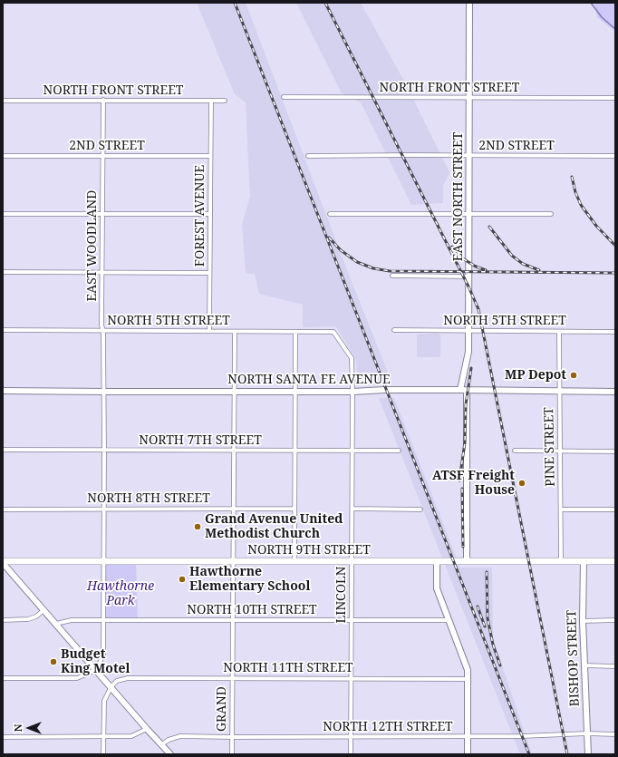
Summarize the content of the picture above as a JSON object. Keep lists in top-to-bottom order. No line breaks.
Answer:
{"streets":{"main road":["NORTH 9TH STREET"],"street":["NORTH FRONT STREET","2ND STREET","EAST NORTH STREET","FOREST AVENUE","EAST WOODLAND","NORTH 5TH STREET","NORTH SANTA FE AVENUE","NORTH 7TH STREET","PINE STREET","NORTH 8TH STREET","LINCOLN","NORTH 10TH STREET","BISHOP STREET","NORTH 11TH STREET","GRAND","NORTH 12TH STREET"]},"crossings":[["NORTH FRONT STREET","EAST NORTH STREET"],["NORTH FRONT STREET","FOREST AVENUE"],["NORTH FRONT STREET","EAST WOODLAND"],["2ND STREET","EAST NORTH STREET"],["2ND STREET","FOREST AVENUE"],["2ND STREET","EAST WOODLAND"],["EAST NORTH STREET","NORTH 5TH STREET"],["EAST NORTH STREET","NORTH SANTA FE AVENUE"],["FOREST AVENUE","NORTH 5TH STREET"],["EAST WOODLAND","NORTH 5TH STREET"],["EAST WOODLAND","NORTH SANTA FE AVENUE"],["EAST WOODLAND","NORTH 7TH STREET"],["EAST WOODLAND","NORTH 8TH STREET"],["EAST WOODLAND","NORTH 9TH STREET"],["EAST WOODLAND","NORTH 10TH STREET"],["NORTH 5TH STREET","PINE STREET"],["NORTH 5TH STREET","LINCOLN"],["NORTH SANTA FE AVENUE","PINE STREET"],["NORTH SANTA FE AVENUE","LINCOLN"],["NORTH 7TH STREET","LINCOLN"],["PINE STREET","NORTH 9TH STREET"],["NORTH 9TH STREET","LINCOLN"],["NORTH 9TH STREET","BISHOP STREET"],["NORTH 9TH STREET","GRAND"],["LINCOLN","NORTH 10TH STREET"],["LINCOLN","NORTH 11TH STREET"],["LINCOLN","NORTH 12TH STREET"],["NORTH 10TH STREET","GRAND"],["BISHOP STREET","NORTH 12TH STREET"],["NORTH 11TH STREET","GRAND"],["GRAND","NORTH 12TH STREET"]],"parks":["Hawthorne Park"],"places":["MP Depot","ATSF Freight House","Grand Avenue United Methodist Church","Hawthorne Elementary School","Budget King Motel"],"north":"left"}
